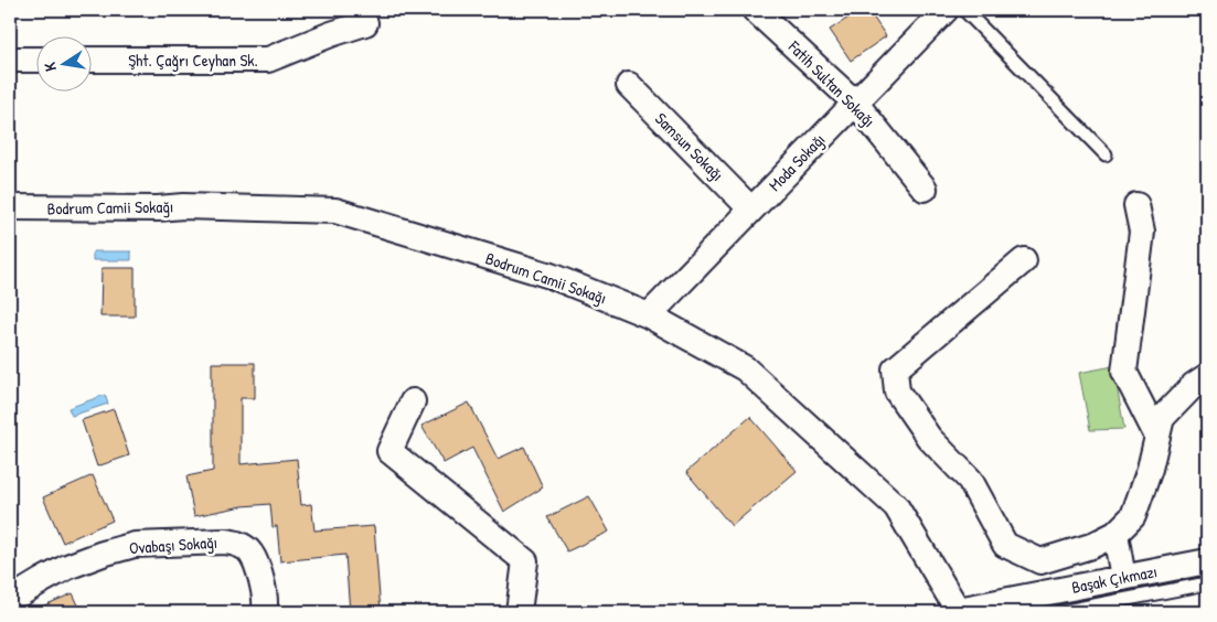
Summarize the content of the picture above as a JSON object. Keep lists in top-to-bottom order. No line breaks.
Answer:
{"streets":{"street":["Şht. Çağrı Ceyhan Sk.","Fatih Sultan Sokağı","Samsun Sokağı","Moda Sokağı","Bodrum Camii Sokağı","Ovabaşı Sokağı","Başak Çıkmazı"]},"crossings":[["Fatih Sultan Sokağı","Moda Sokağı"],["Samsun Sokağı","Moda Sokağı"],["Moda Sokağı","Bodrum Camii Sokağı"],["Bodrum Camii Sokağı","Başak Çıkmazı"]],"north":"left"}
